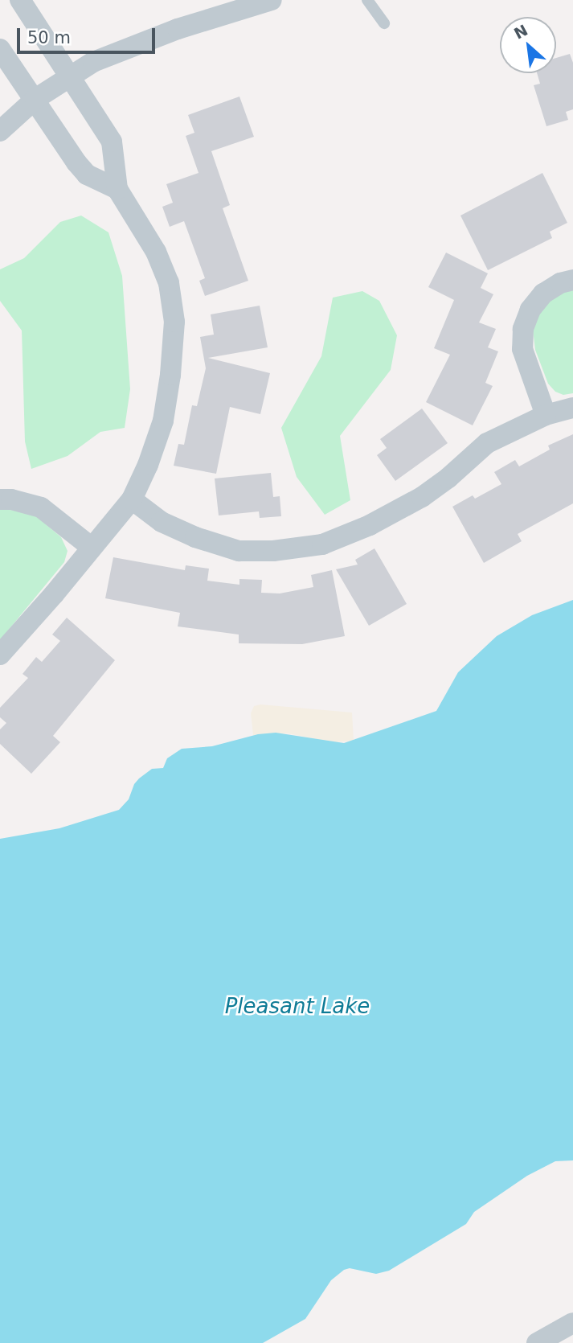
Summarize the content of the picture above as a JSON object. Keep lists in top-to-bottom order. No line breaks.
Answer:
{"water":["Pleasant Lake"],"scale_bar":"50 m","north":"top left"}
